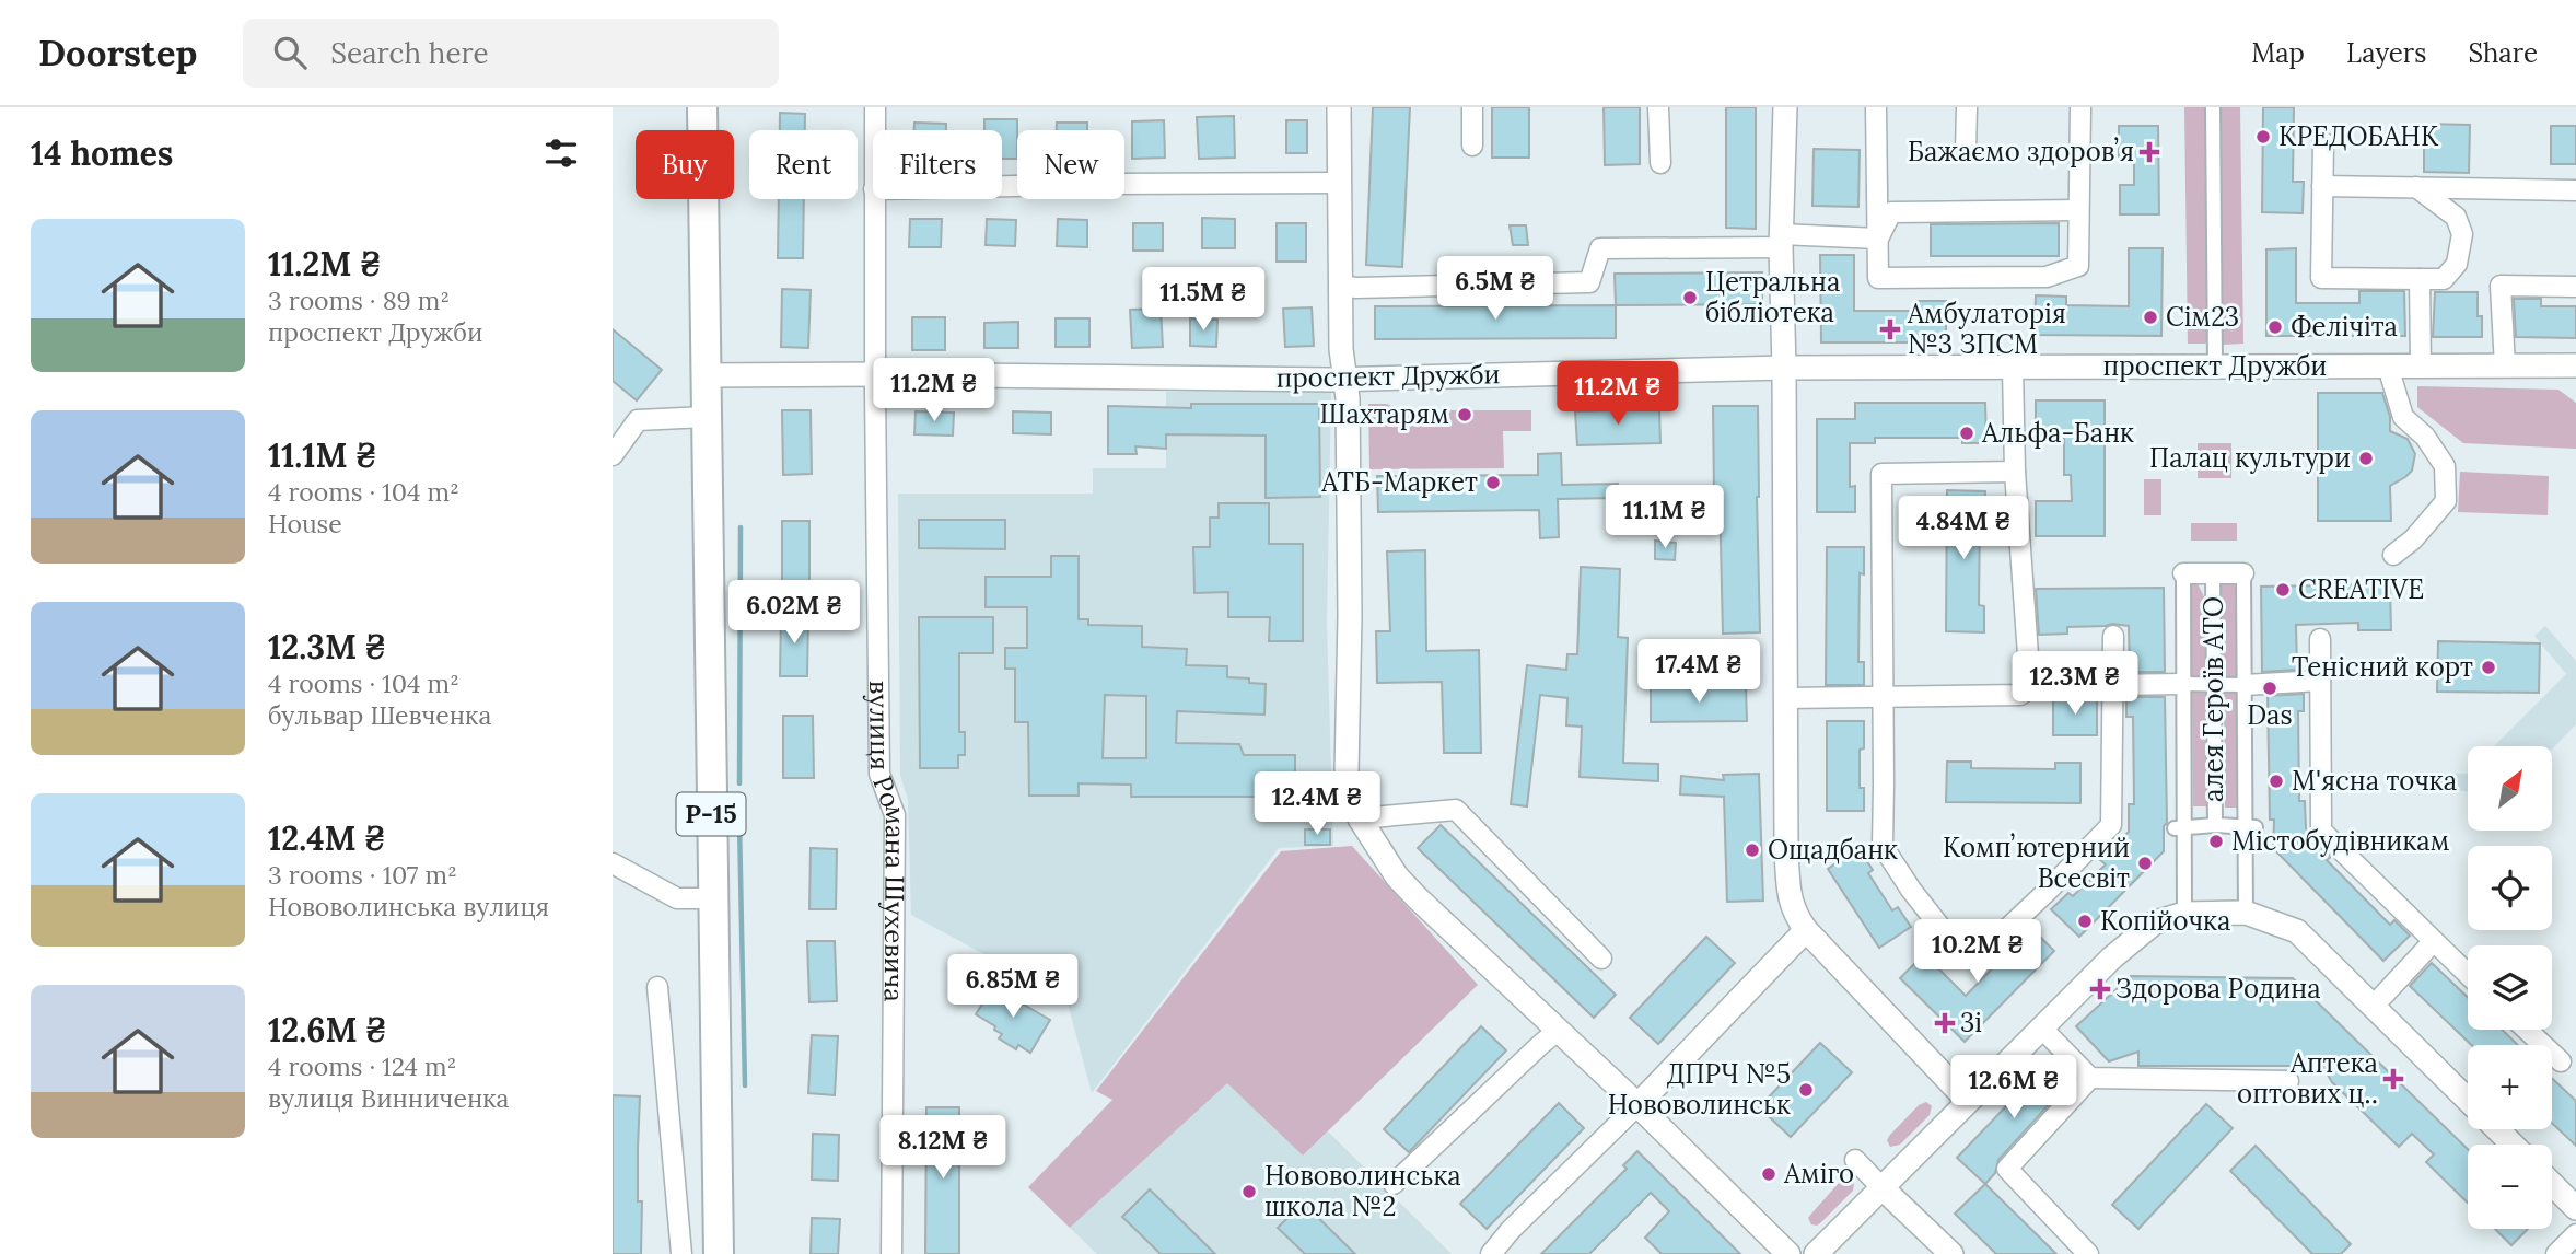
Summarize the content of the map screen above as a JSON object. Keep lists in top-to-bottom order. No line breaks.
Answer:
{"streets":{"main road":["Р-15"],"street":["проспект Дружби","алея Героїв АТО","вулиця Романа Шухевича"]},"crossings":[["проспект Дружби","Р-15"],["проспект Дружби","вулиця Романа Шухевича"]],"places":{"other":["КРЕДОБАНК","Цетральна бібліотека","Сім23","Фелічіта","Шахтарям","Альфа-Банк","Палац культури","АТБ-Маркет","CREATIVE","Тенісний корт","Das","М'ясна точка","Містобудівникам","Ощадбанк","Компʼютерний Всесвіт","Копійочка","ДПРЧ №5 Нововолинськ","Аміго","Нововолинська школа №2"],"health":["Бажаємо здоровʼя","Амбулаторія №3 ЗПСМ","Здорова Родина","3і","Аптека оптових ц‥"]},"north":"top right","page":{"header":"Doorstep","search":"Search here","nav":["Map","Layers","Share"],"heading":"14 homes","chip":["Buy","Rent","Filters","New"],"list":[{"name":"11.2M ₴","note":"3 rooms · 89 m² · проспект Дружби"},{"name":"11.1M ₴","note":"4 rooms · 104 m² · House"},{"name":"12.3M ₴","note":"4 rooms · 104 m² · бульвар Шевченка"},{"name":"12.4M ₴","note":"3 rooms · 107 m² · Нововолинська вулиця"},{"name":"12.6M ₴","note":"4 rooms · 124 m² · вулиця Винниченка"}],"price":["6.5M ₴","11.5M ₴","11.2M ₴","11.2M ₴","11.1M ₴","4.84M ₴","6.02M ₴","17.4M ₴","12.3M ₴","12.4M ₴","10.2M ₴","6.85M ₴","12.6M ₴","8.12M ₴"],"map_buttons":["+","−"]}}
